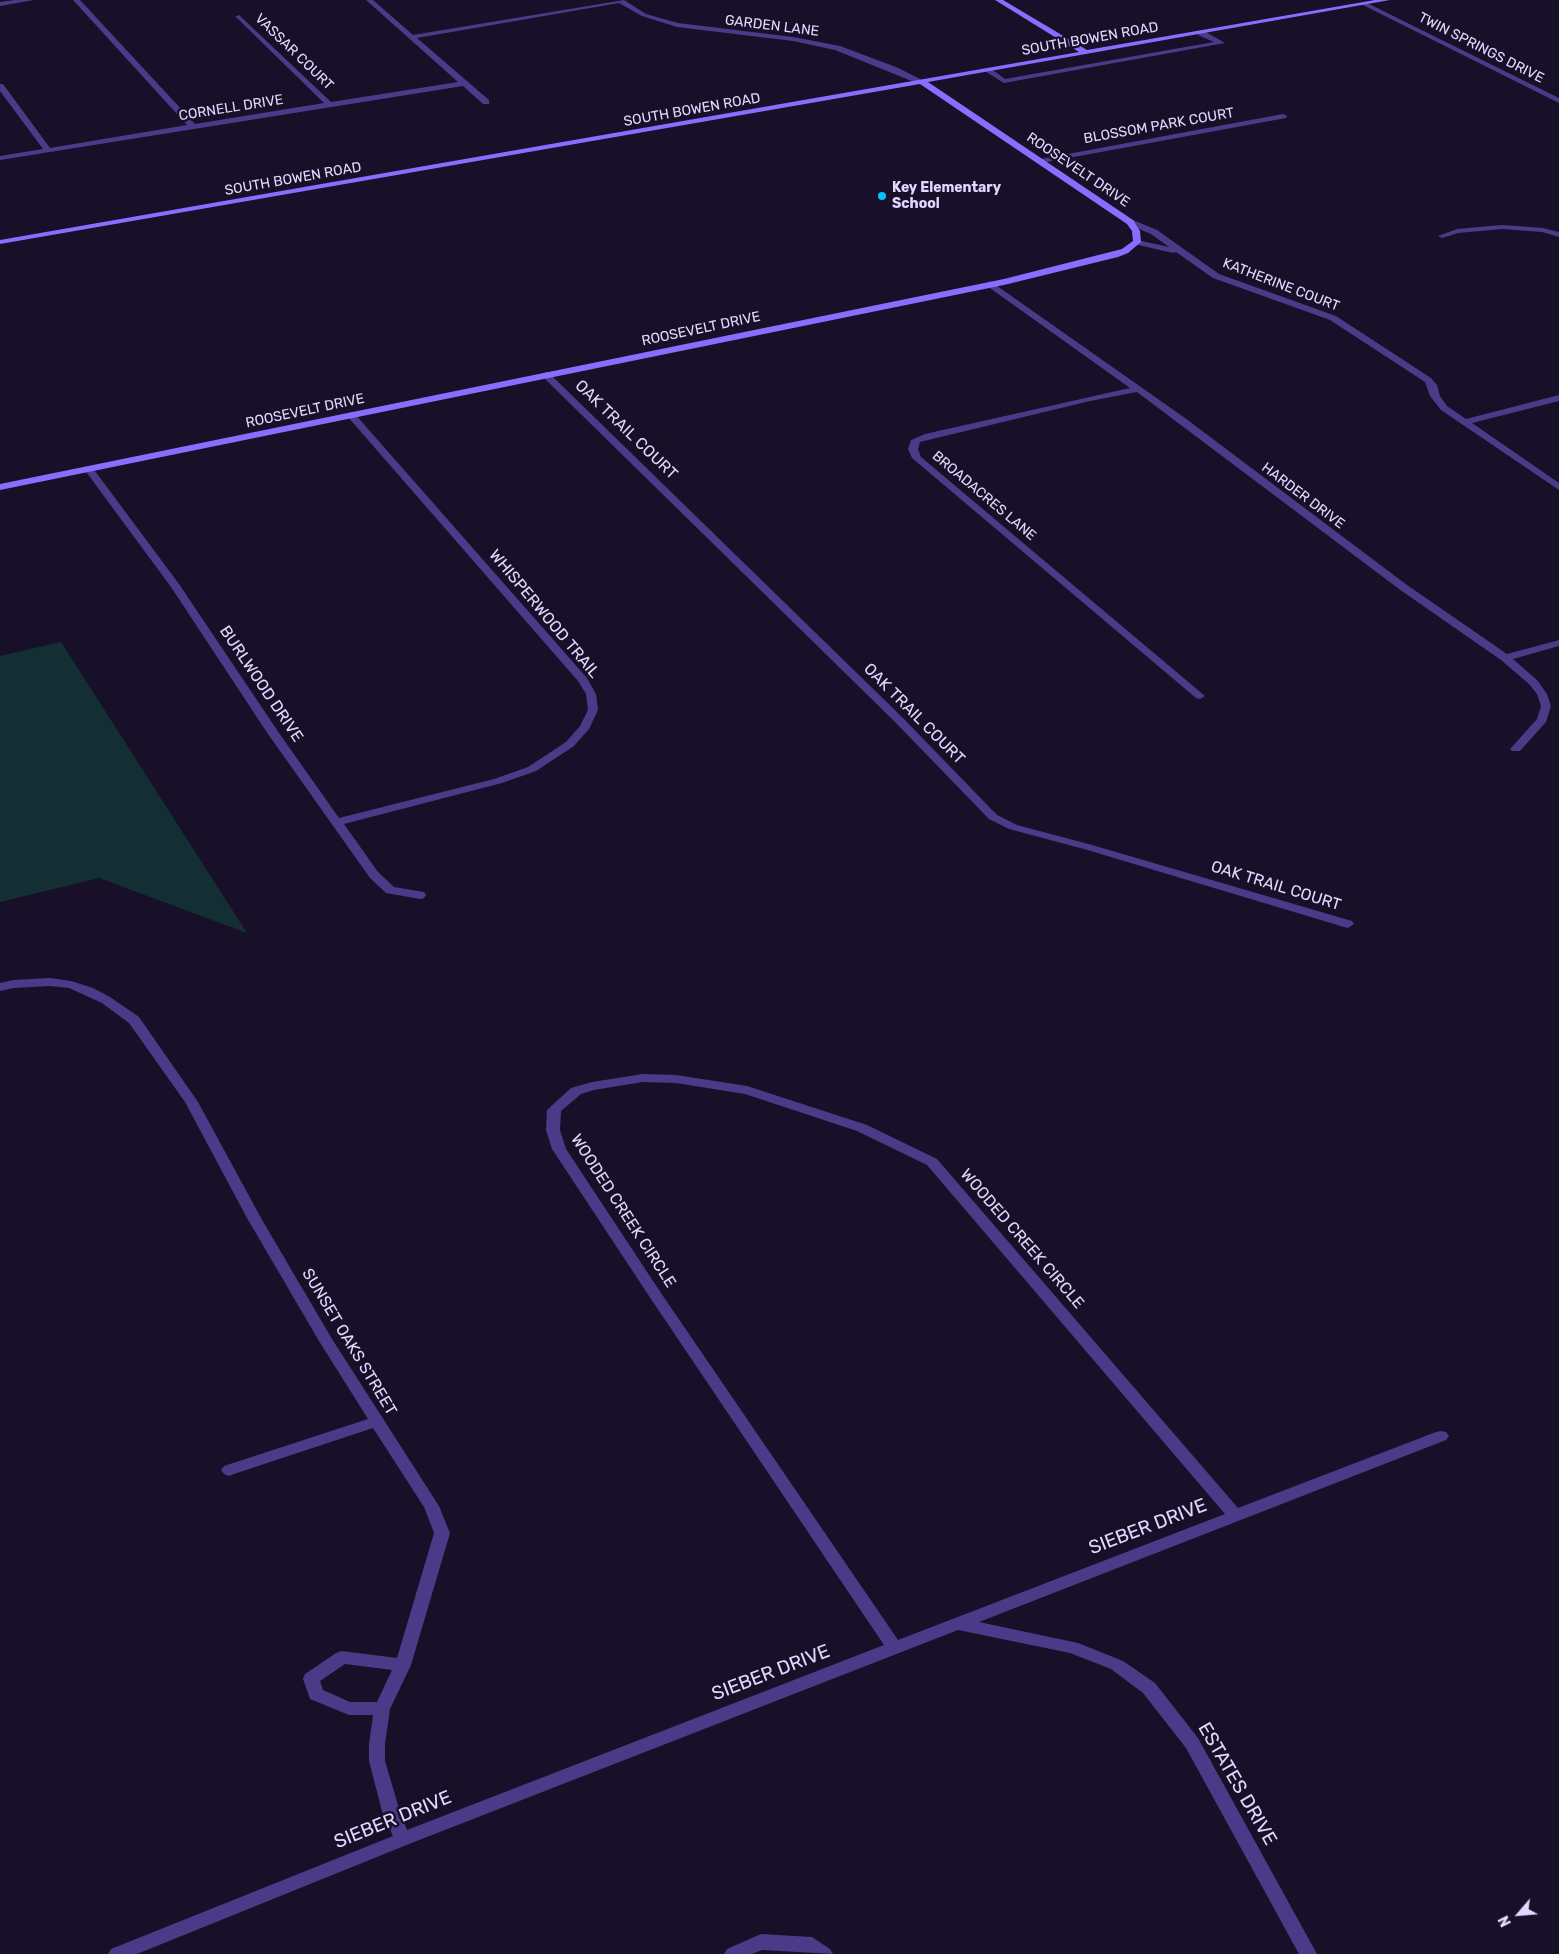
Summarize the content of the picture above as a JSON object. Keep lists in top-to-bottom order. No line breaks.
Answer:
{"streets":{"street":["GARDEN LANE","SOUTH BOWEN ROAD","TWIN SPRINGS DRIVE","VASSAR COURT","CORNELL DRIVE","BLOSSOM PARK COURT","ROOSEVELT DRIVE","KATHERINE COURT","OAK TRAIL COURT","BROADACRES LANE","HARDER DRIVE","WHISPERWOOD TRAIL","BURLWOOD DRIVE","WOODED CREEK CIRCLE","SUNSET OAKS STREET","SIEBER DRIVE","ESTATES DRIVE"]},"crossings":[["GARDEN LANE","SOUTH BOWEN ROAD"],["GARDEN LANE","ROOSEVELT DRIVE"],["SOUTH BOWEN ROAD","TWIN SPRINGS DRIVE"],["SOUTH BOWEN ROAD","ROOSEVELT DRIVE"],["VASSAR COURT","CORNELL DRIVE"],["BLOSSOM PARK COURT","ROOSEVELT DRIVE"],["ROOSEVELT DRIVE","KATHERINE COURT"],["ROOSEVELT DRIVE","OAK TRAIL COURT"],["ROOSEVELT DRIVE","HARDER DRIVE"],["ROOSEVELT DRIVE","WHISPERWOOD TRAIL"],["ROOSEVELT DRIVE","BURLWOOD DRIVE"],["BROADACRES LANE","HARDER DRIVE"],["WHISPERWOOD TRAIL","BURLWOOD DRIVE"],["WOODED CREEK CIRCLE","SIEBER DRIVE"],["SUNSET OAKS STREET","SIEBER DRIVE"],["SIEBER DRIVE","ESTATES DRIVE"]],"places":["Key Elementary School"],"north":"bottom left"}
